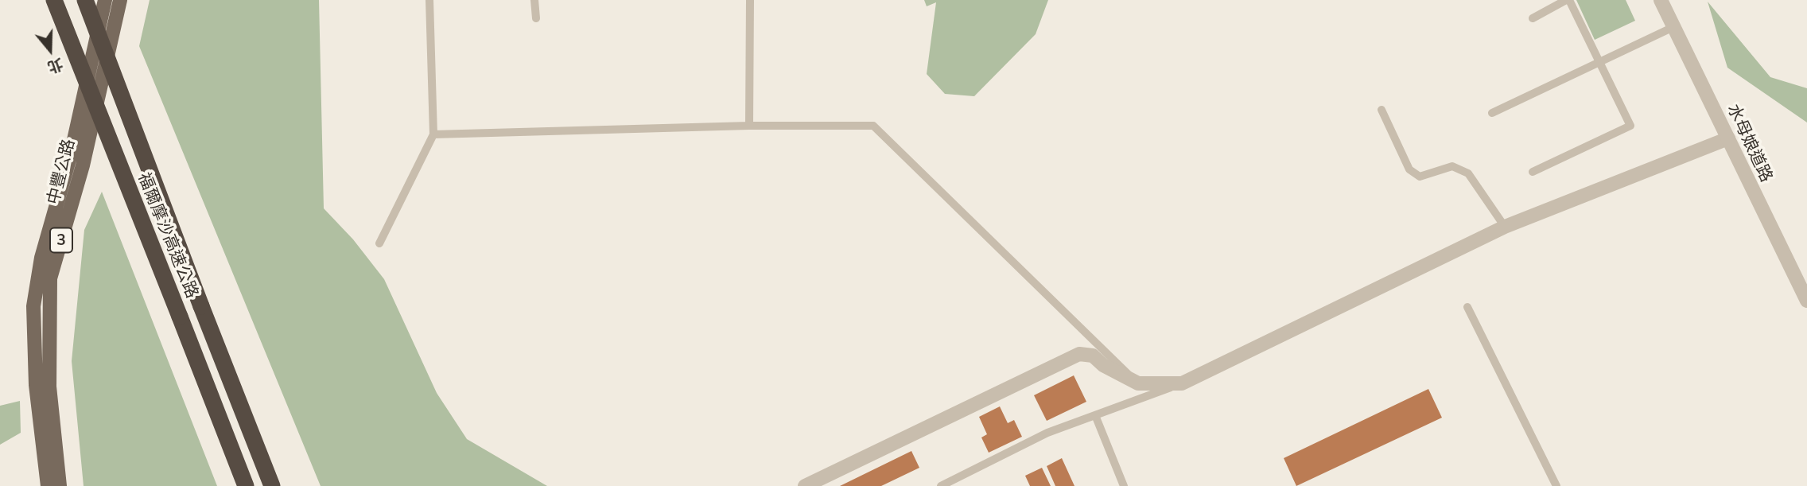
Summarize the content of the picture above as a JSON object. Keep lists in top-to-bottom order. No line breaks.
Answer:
{"streets":{"highway":["福爾摩沙高速公路"],"main road":["中豐公路","3"],"street":["水母娘道路"]},"north":"bottom"}
